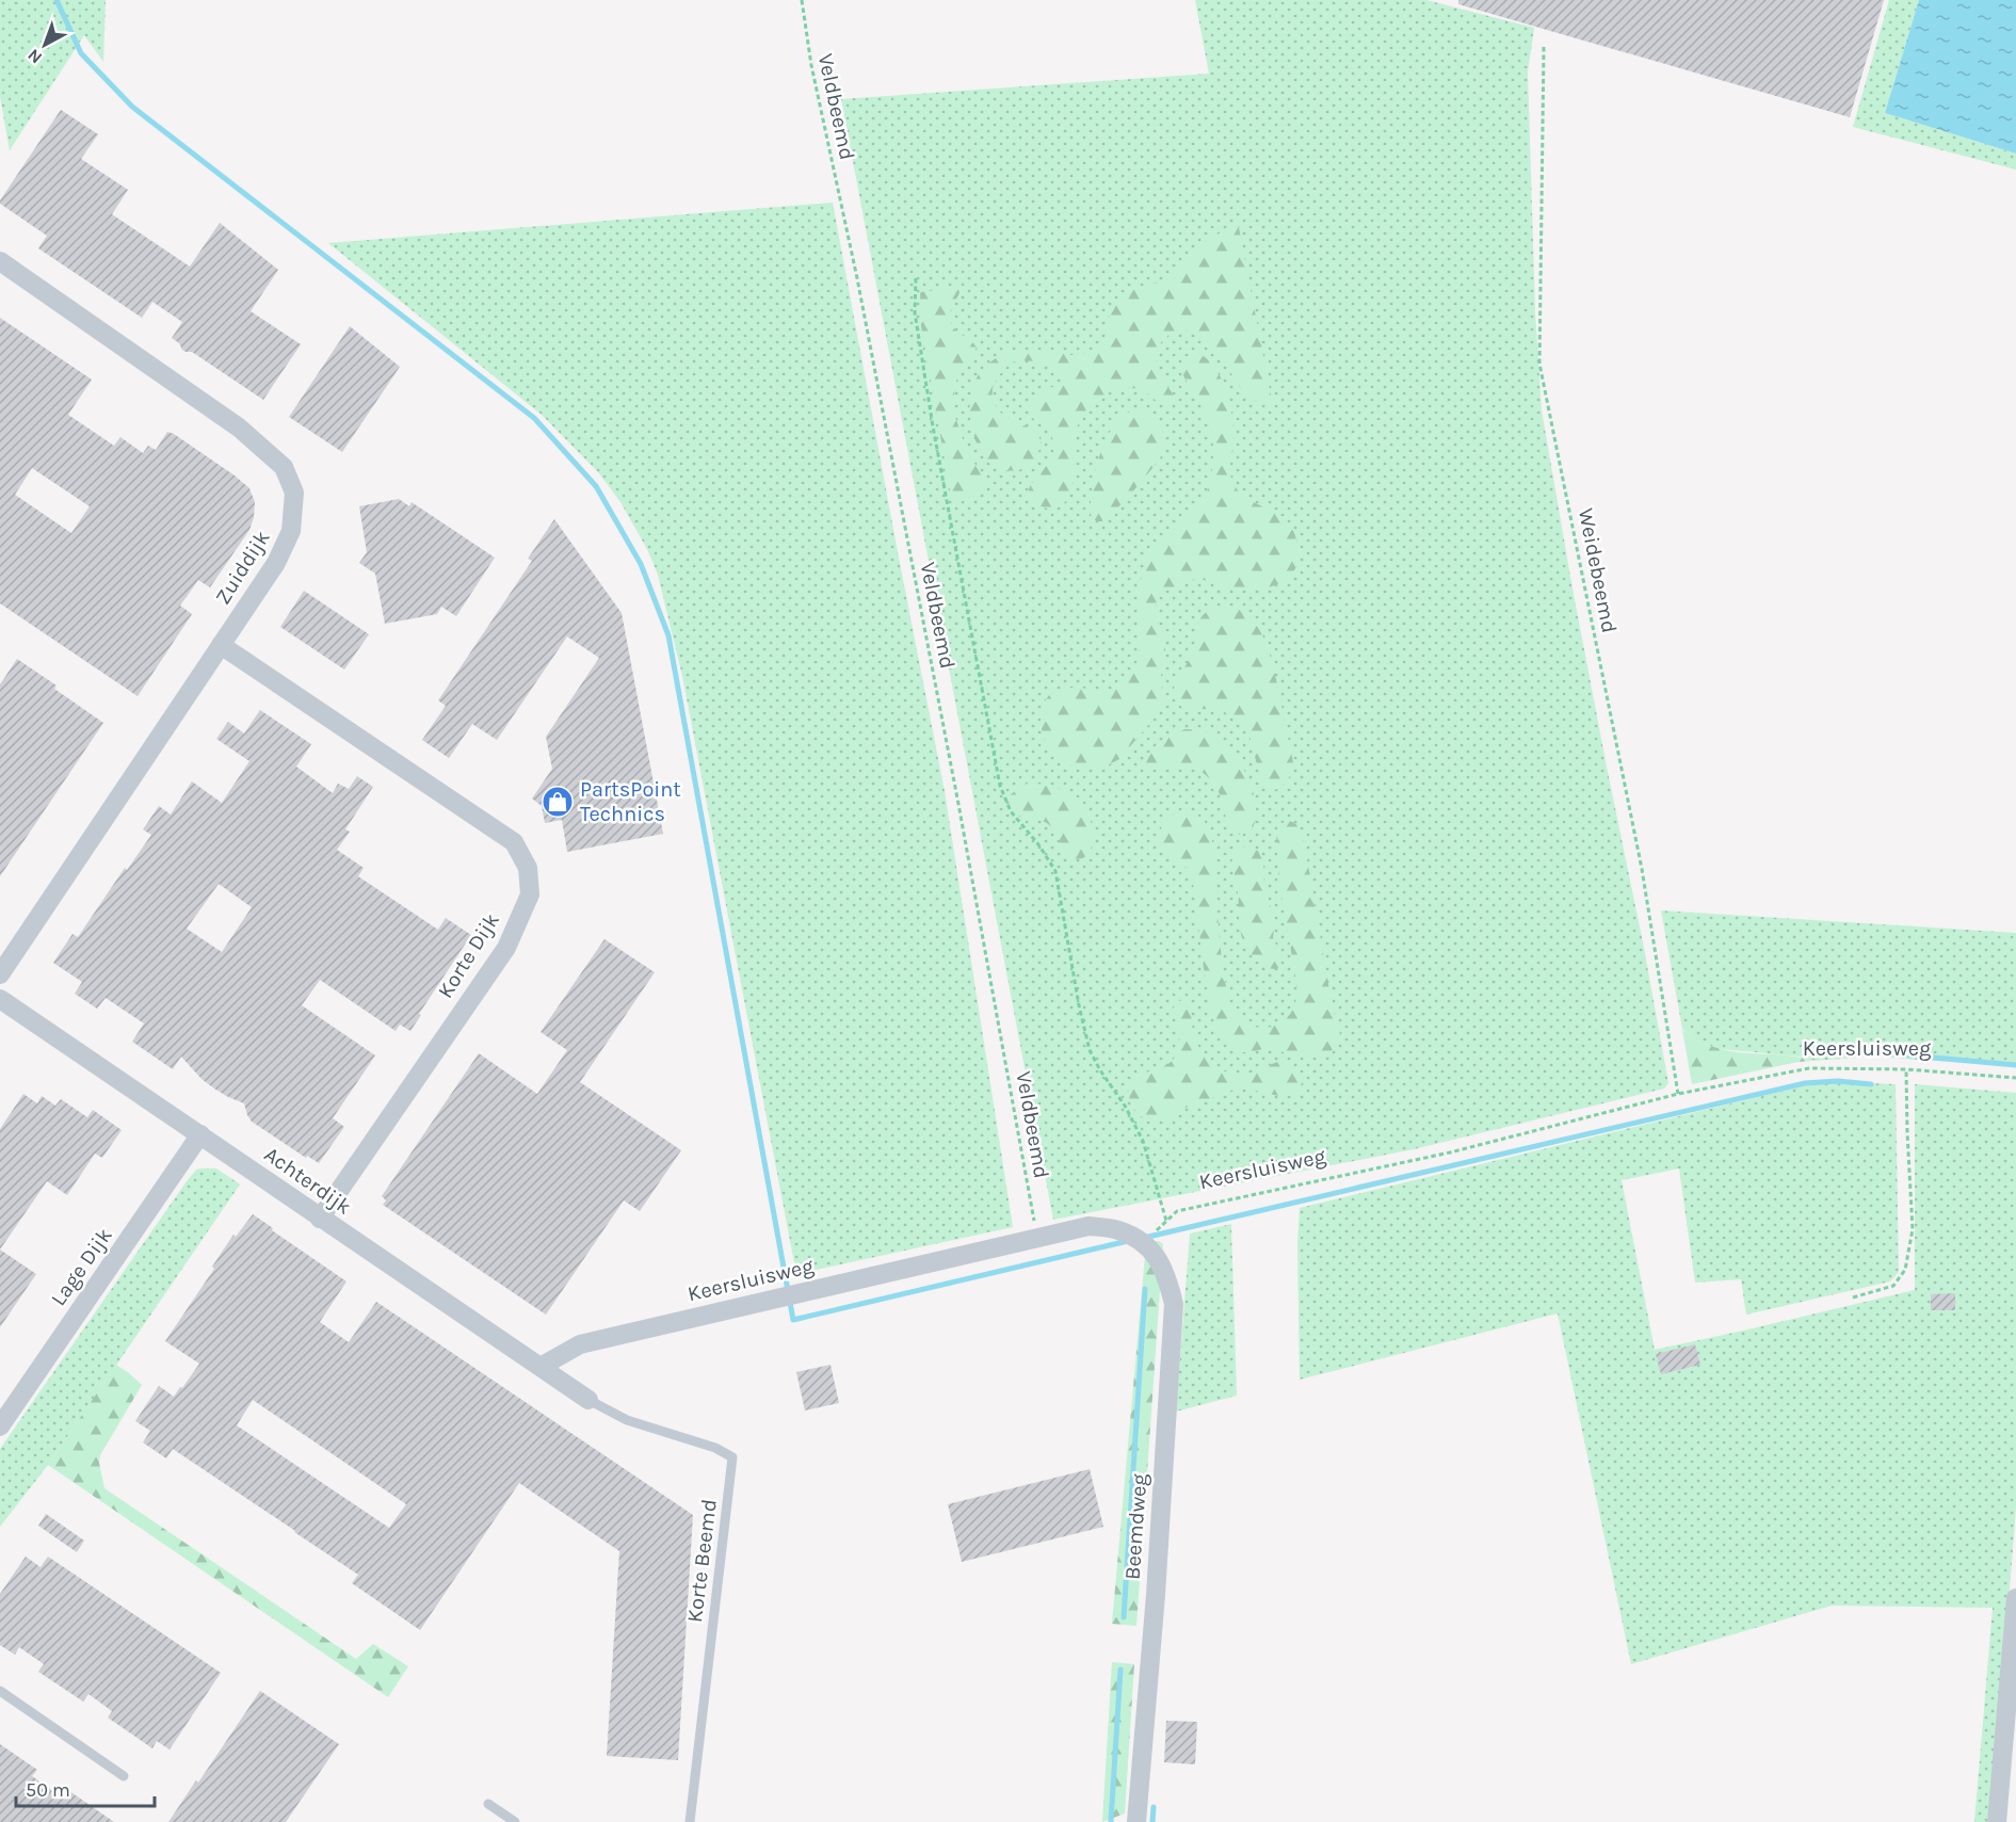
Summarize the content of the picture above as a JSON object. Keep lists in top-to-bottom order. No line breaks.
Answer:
{"streets":{"street":["Zuiddijk","Korte Dijk","Keersluisweg","Achterdijk","Lage Dijk","Beemdweg"],"lane":["Korte Beemd"],"path":["Veldbeemd","Weidebeemd"]},"crossings":[["Veldbeemd","Keersluisweg"],["Zuiddijk","Korte Dijk"],["Weidebeemd","Keersluisweg"],["Korte Dijk","Achterdijk"],["Keersluisweg","Achterdijk"],["Keersluisweg","Beemdweg"],["Achterdijk","Lage Dijk"],["Achterdijk","Korte Beemd"]],"places":{"shop":["PartsPoint Technics"]},"scale_bar":"50 m","north":"bottom left"}
